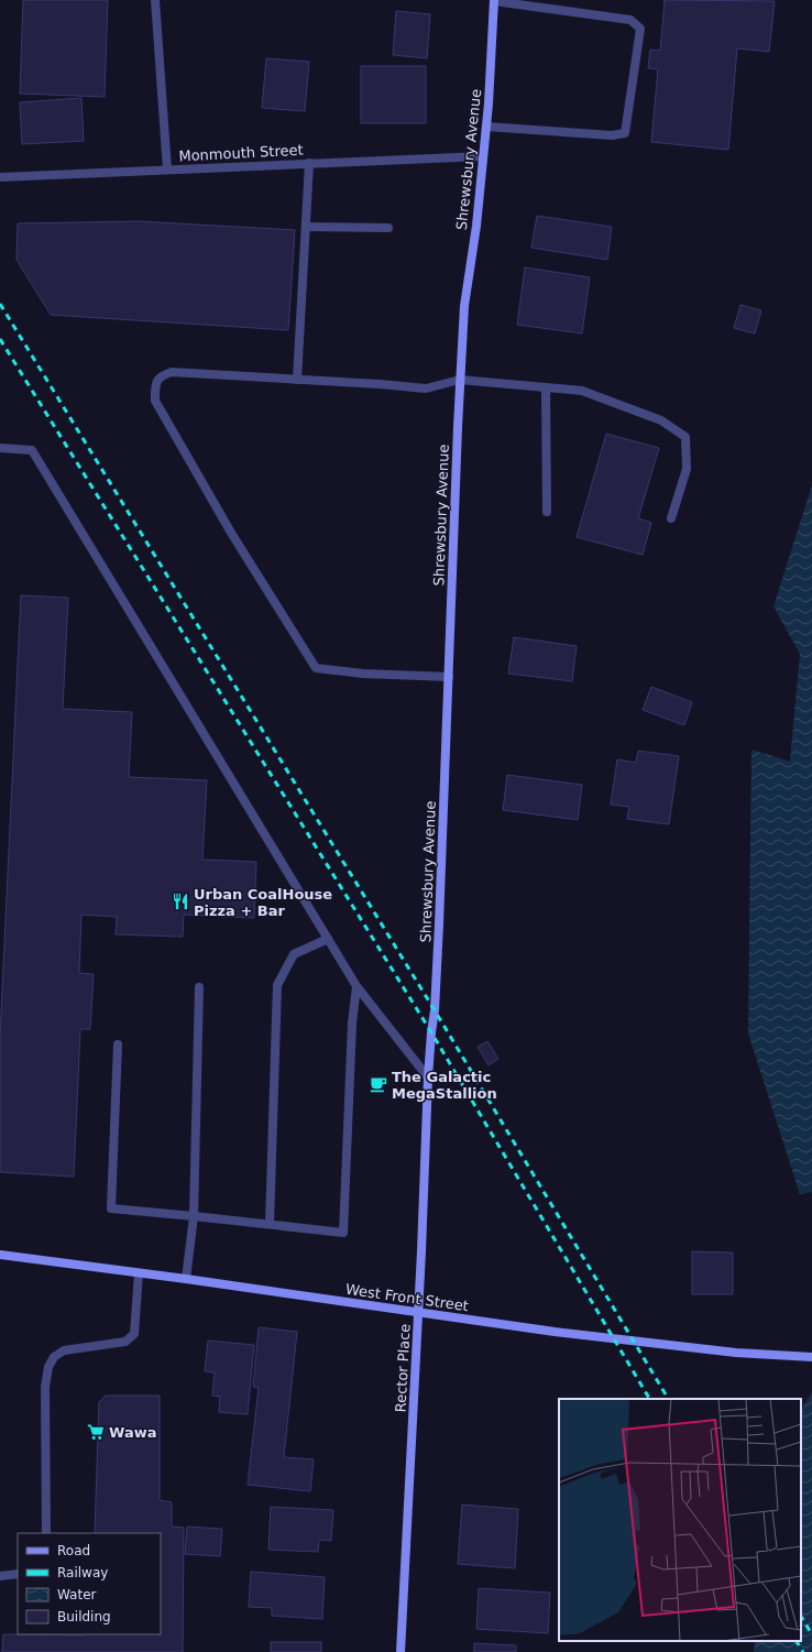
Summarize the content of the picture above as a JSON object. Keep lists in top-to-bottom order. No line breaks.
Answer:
{"streets":{"main road":["Shrewsbury Avenue","West Front Street","Rector Place"],"street":["Monmouth Street"]},"crossings":[["Monmouth Street","Shrewsbury Avenue"],["Shrewsbury Avenue","Rector Place"],["West Front Street","Rector Place"]],"places":{"restaurant":["Urban CoalHouse Pizza + Bar"],"cafe":["The Galactic MegaStallion"],"supermarket":["Wawa"]},"legend":["Road","Railway","Water","Building"]}
